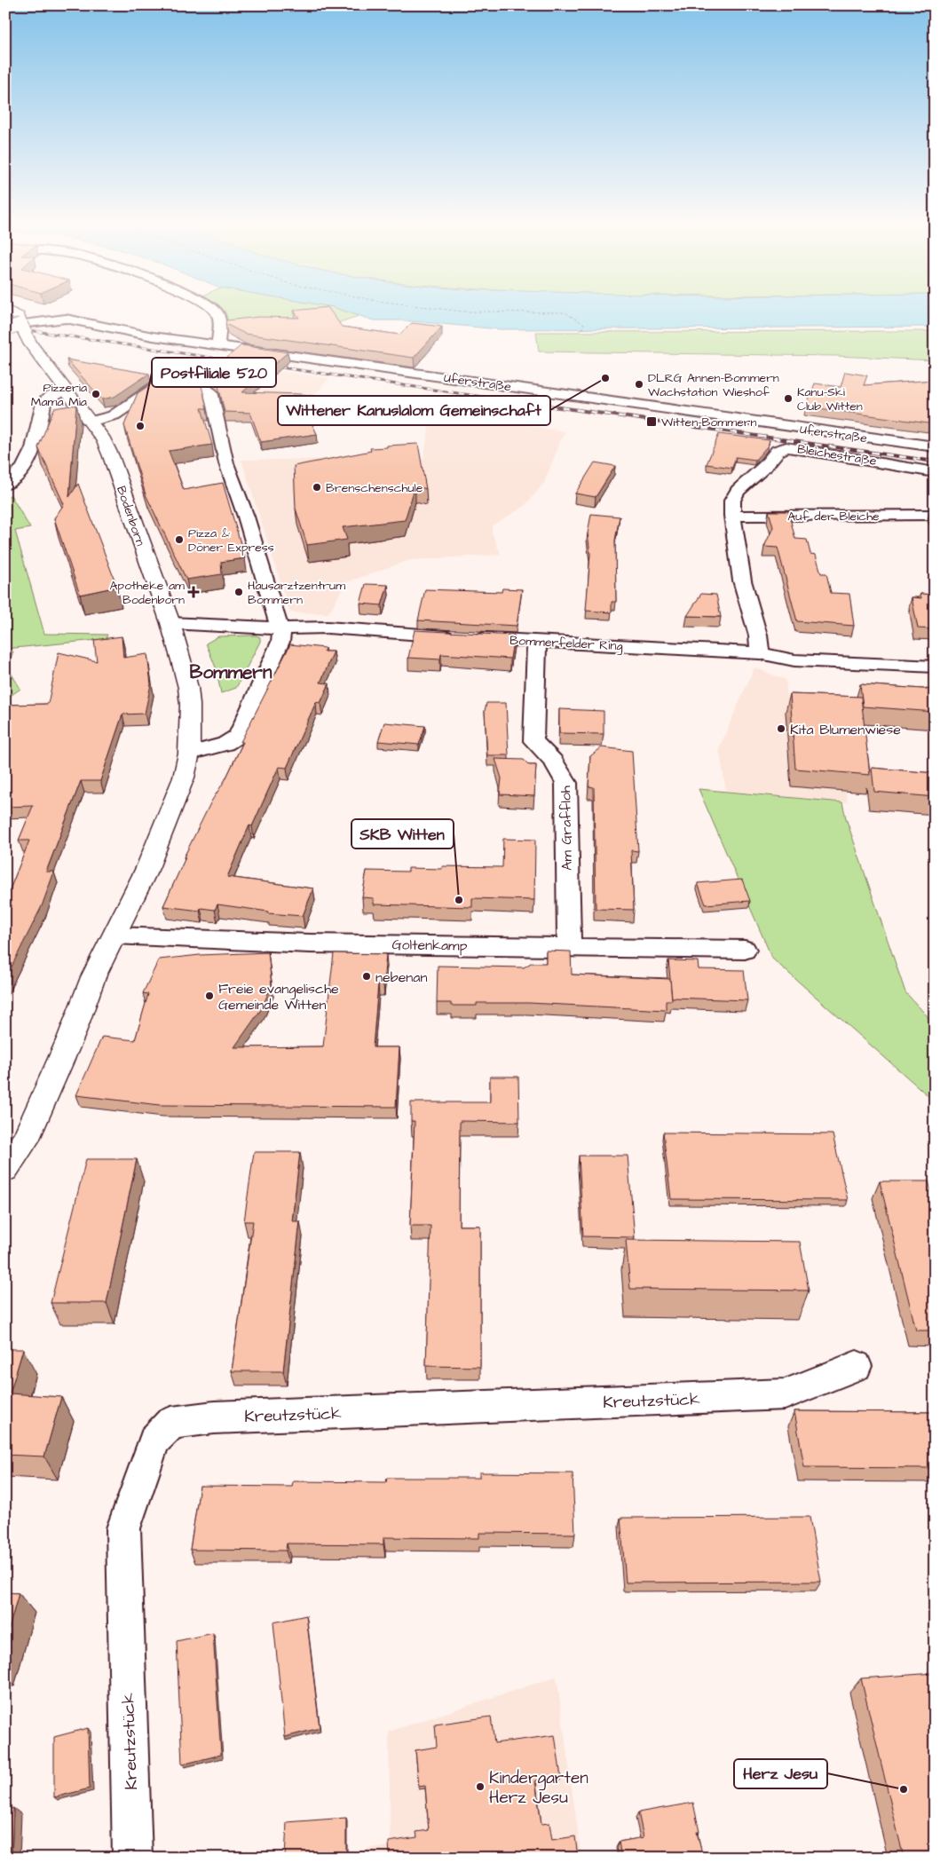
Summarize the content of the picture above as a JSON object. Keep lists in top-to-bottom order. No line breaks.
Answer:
{"streets":{"main road":["Bodenborn"],"street":["Uferstraße","Bleichestraße","Auf der Bleiche","Bommerfelder Ring","Am Graffloh","Goltenkamp","Kreutzstück"]},"crossings":[["Uferstraße","Bodenborn"],["Bleichestraße","Auf der Bleiche"],["Bleichestraße","Bommerfelder Ring"],["Bodenborn","Bommerfelder Ring"],["Bodenborn","Goltenkamp"],["Bommerfelder Ring","Am Graffloh"],["Am Graffloh","Goltenkamp"]],"districts":["Bommern"],"places":{"other":["Wittener Kanuslalom Gemeinschaft","DLRG Annen-Bommern Wachstation Wieshof","Pizzeria Mama Mia","Kanu-Ski Club Witten","Postfiliale 520","Brenschenschule","Pizza & Döner Express","Hausarztzentrum Bommern","Kita Blumenwiese","SKB Witten","nebenan","Freie evangelische Gemeinde Witten","Kindergarten Herz Jesu","Herz Jesu"],"transit":["Witten-Bommern"],"health":["Apotheke am Bodenborn"]}}
